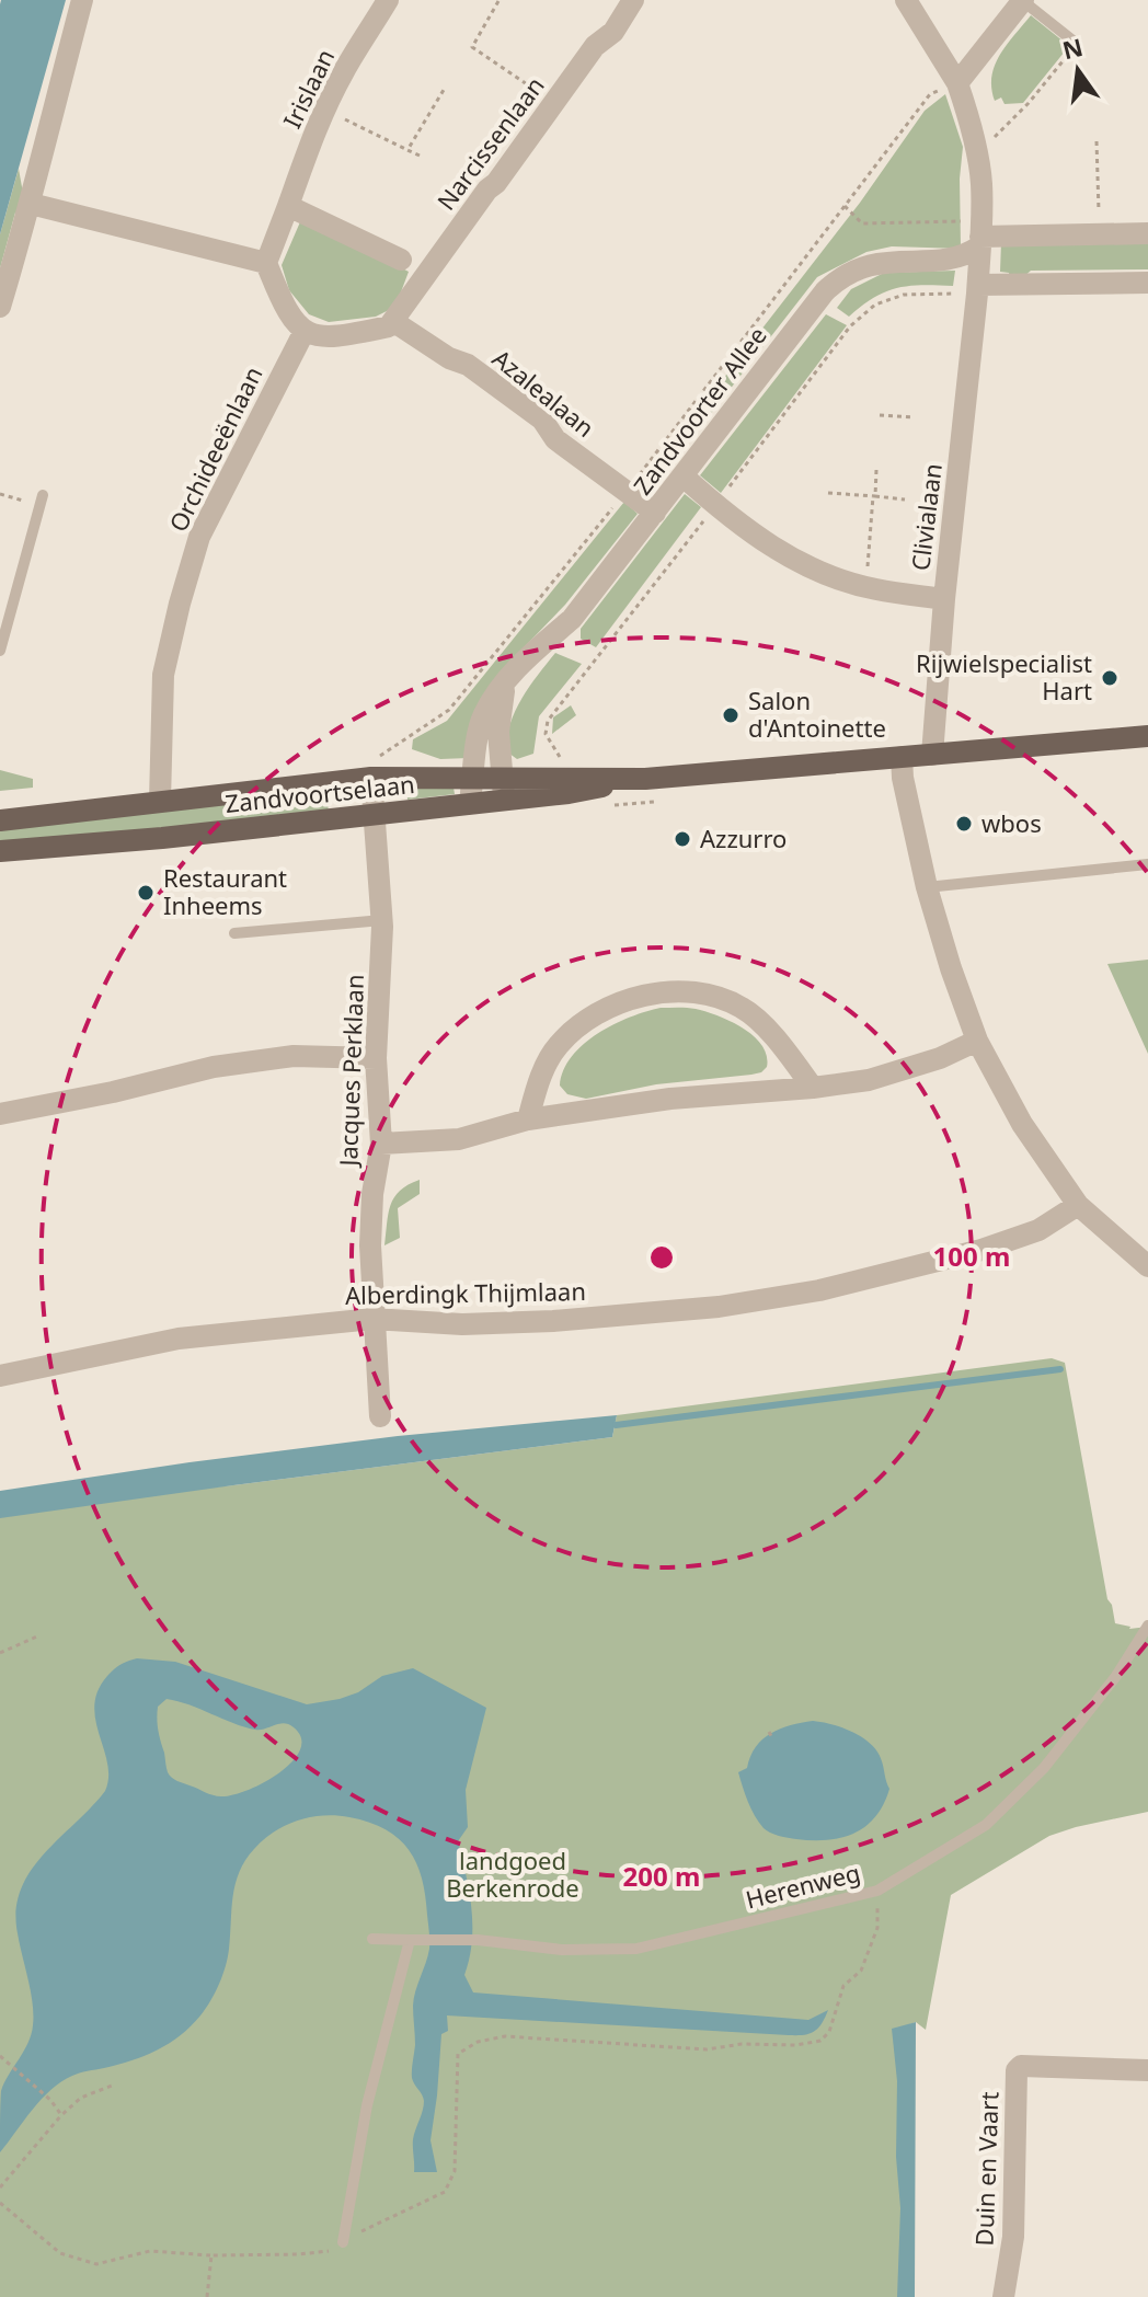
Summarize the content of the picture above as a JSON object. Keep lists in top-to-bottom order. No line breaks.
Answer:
{"streets":{"main road":["Zandvoortselaan"],"street":["Irislaan","Narcissenlaan","Azalealaan","Zandvoorter Allee","Orchideeënlaan","Clivialaan","Jacques Perklaan","Alberdingk Thijmlaan","Duin en Vaart"],"lane":["Herenweg"]},"crossings":[["Narcissenlaan","Azalealaan"],["Azalealaan","Zandvoorter Allee"],["Zandvoorter Allee","Zandvoortselaan"],["Orchideeënlaan","Zandvoortselaan"],["Clivialaan","Zandvoortselaan"],["Zandvoortselaan","Jacques Perklaan"],["Jacques Perklaan","Alberdingk Thijmlaan"]],"parks":["landgoed Berkenrode"],"places":["Rijwielspecialist Hart","Salon d'Antoinette","wbos","Azzurro","Restaurant Inheems"],"north":"top","rings":["100 m","200 m"]}
